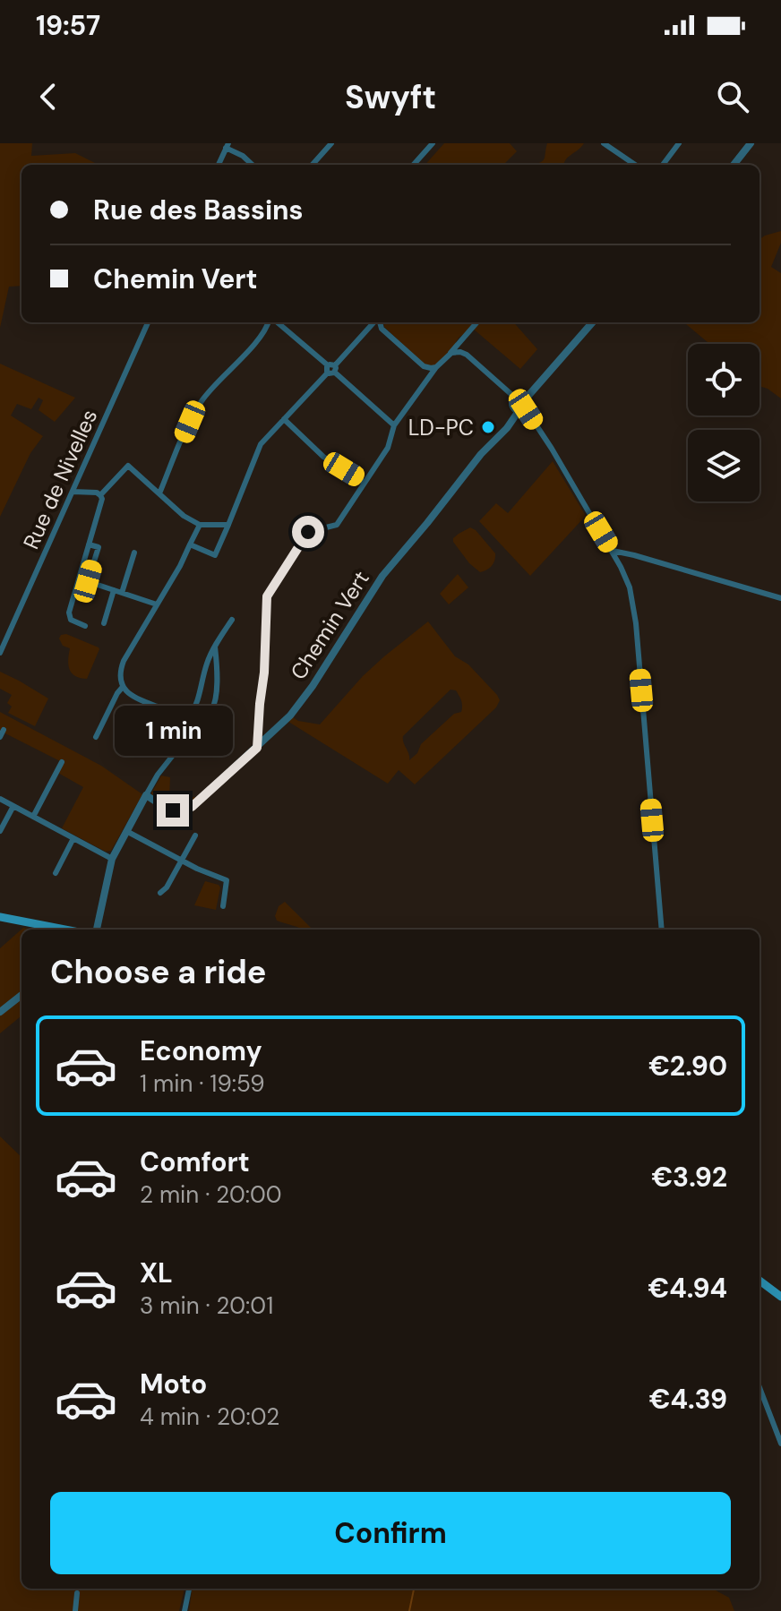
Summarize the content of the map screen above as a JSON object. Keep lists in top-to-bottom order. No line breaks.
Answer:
{"streets":{"street":["Rue de Nivelles","Chemin Vert"]},"places":["LD-PC"],"page":{"status":"19:57","header":"Swyft","banner":["Rue des Bassins","Chemin Vert"],"bubble":"1 min","heading":"Choose a ride","list":[{"name":"Economy","note":"1 min · 19:59","value":"€2.90"},{"name":"Comfort","note":"2 min · 20:00","value":"€3.92"},{"name":"XL","note":"3 min · 20:01","value":"€4.94"},{"name":"Moto","note":"4 min · 20:02","value":"€4.39"}],"buttons":"Confirm"}}
